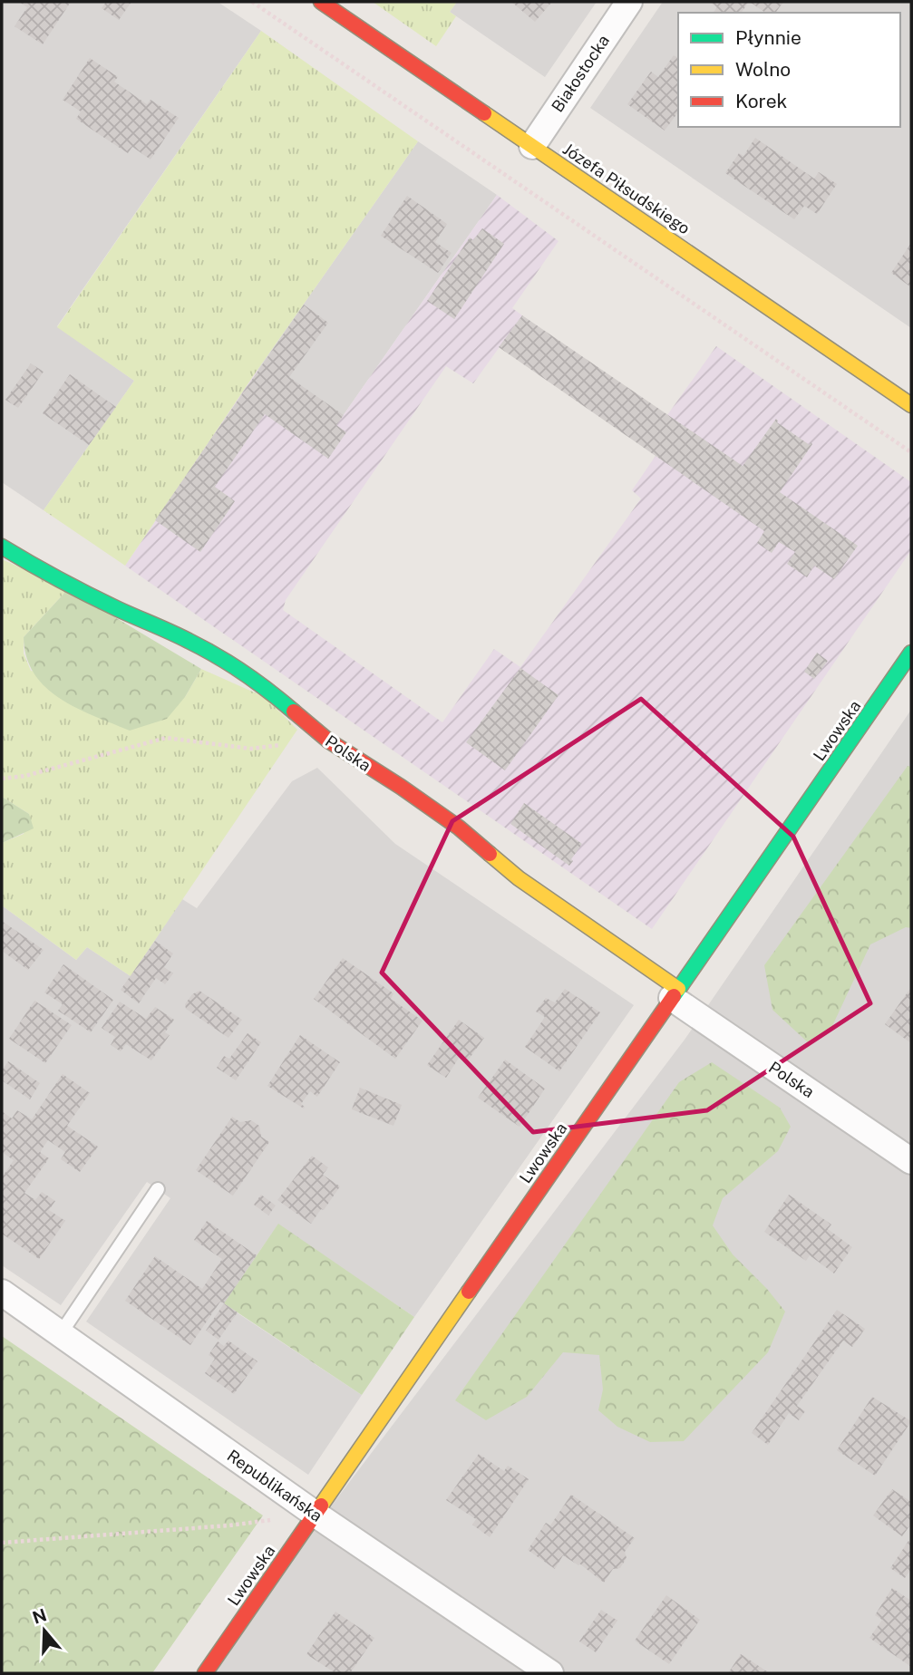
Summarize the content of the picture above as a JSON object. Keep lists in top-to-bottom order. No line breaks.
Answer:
{"streets":{"street":["Białostocka","Józefa Piłsudskiego","Lwowska","Polska","Republikańska"]},"crossings":[["Białostocka","Józefa Piłsudskiego"],["Lwowska","Polska"],["Lwowska","Republikańska"]],"legend":["Płynnie","Wolno","Korek"],"north":"top"}
